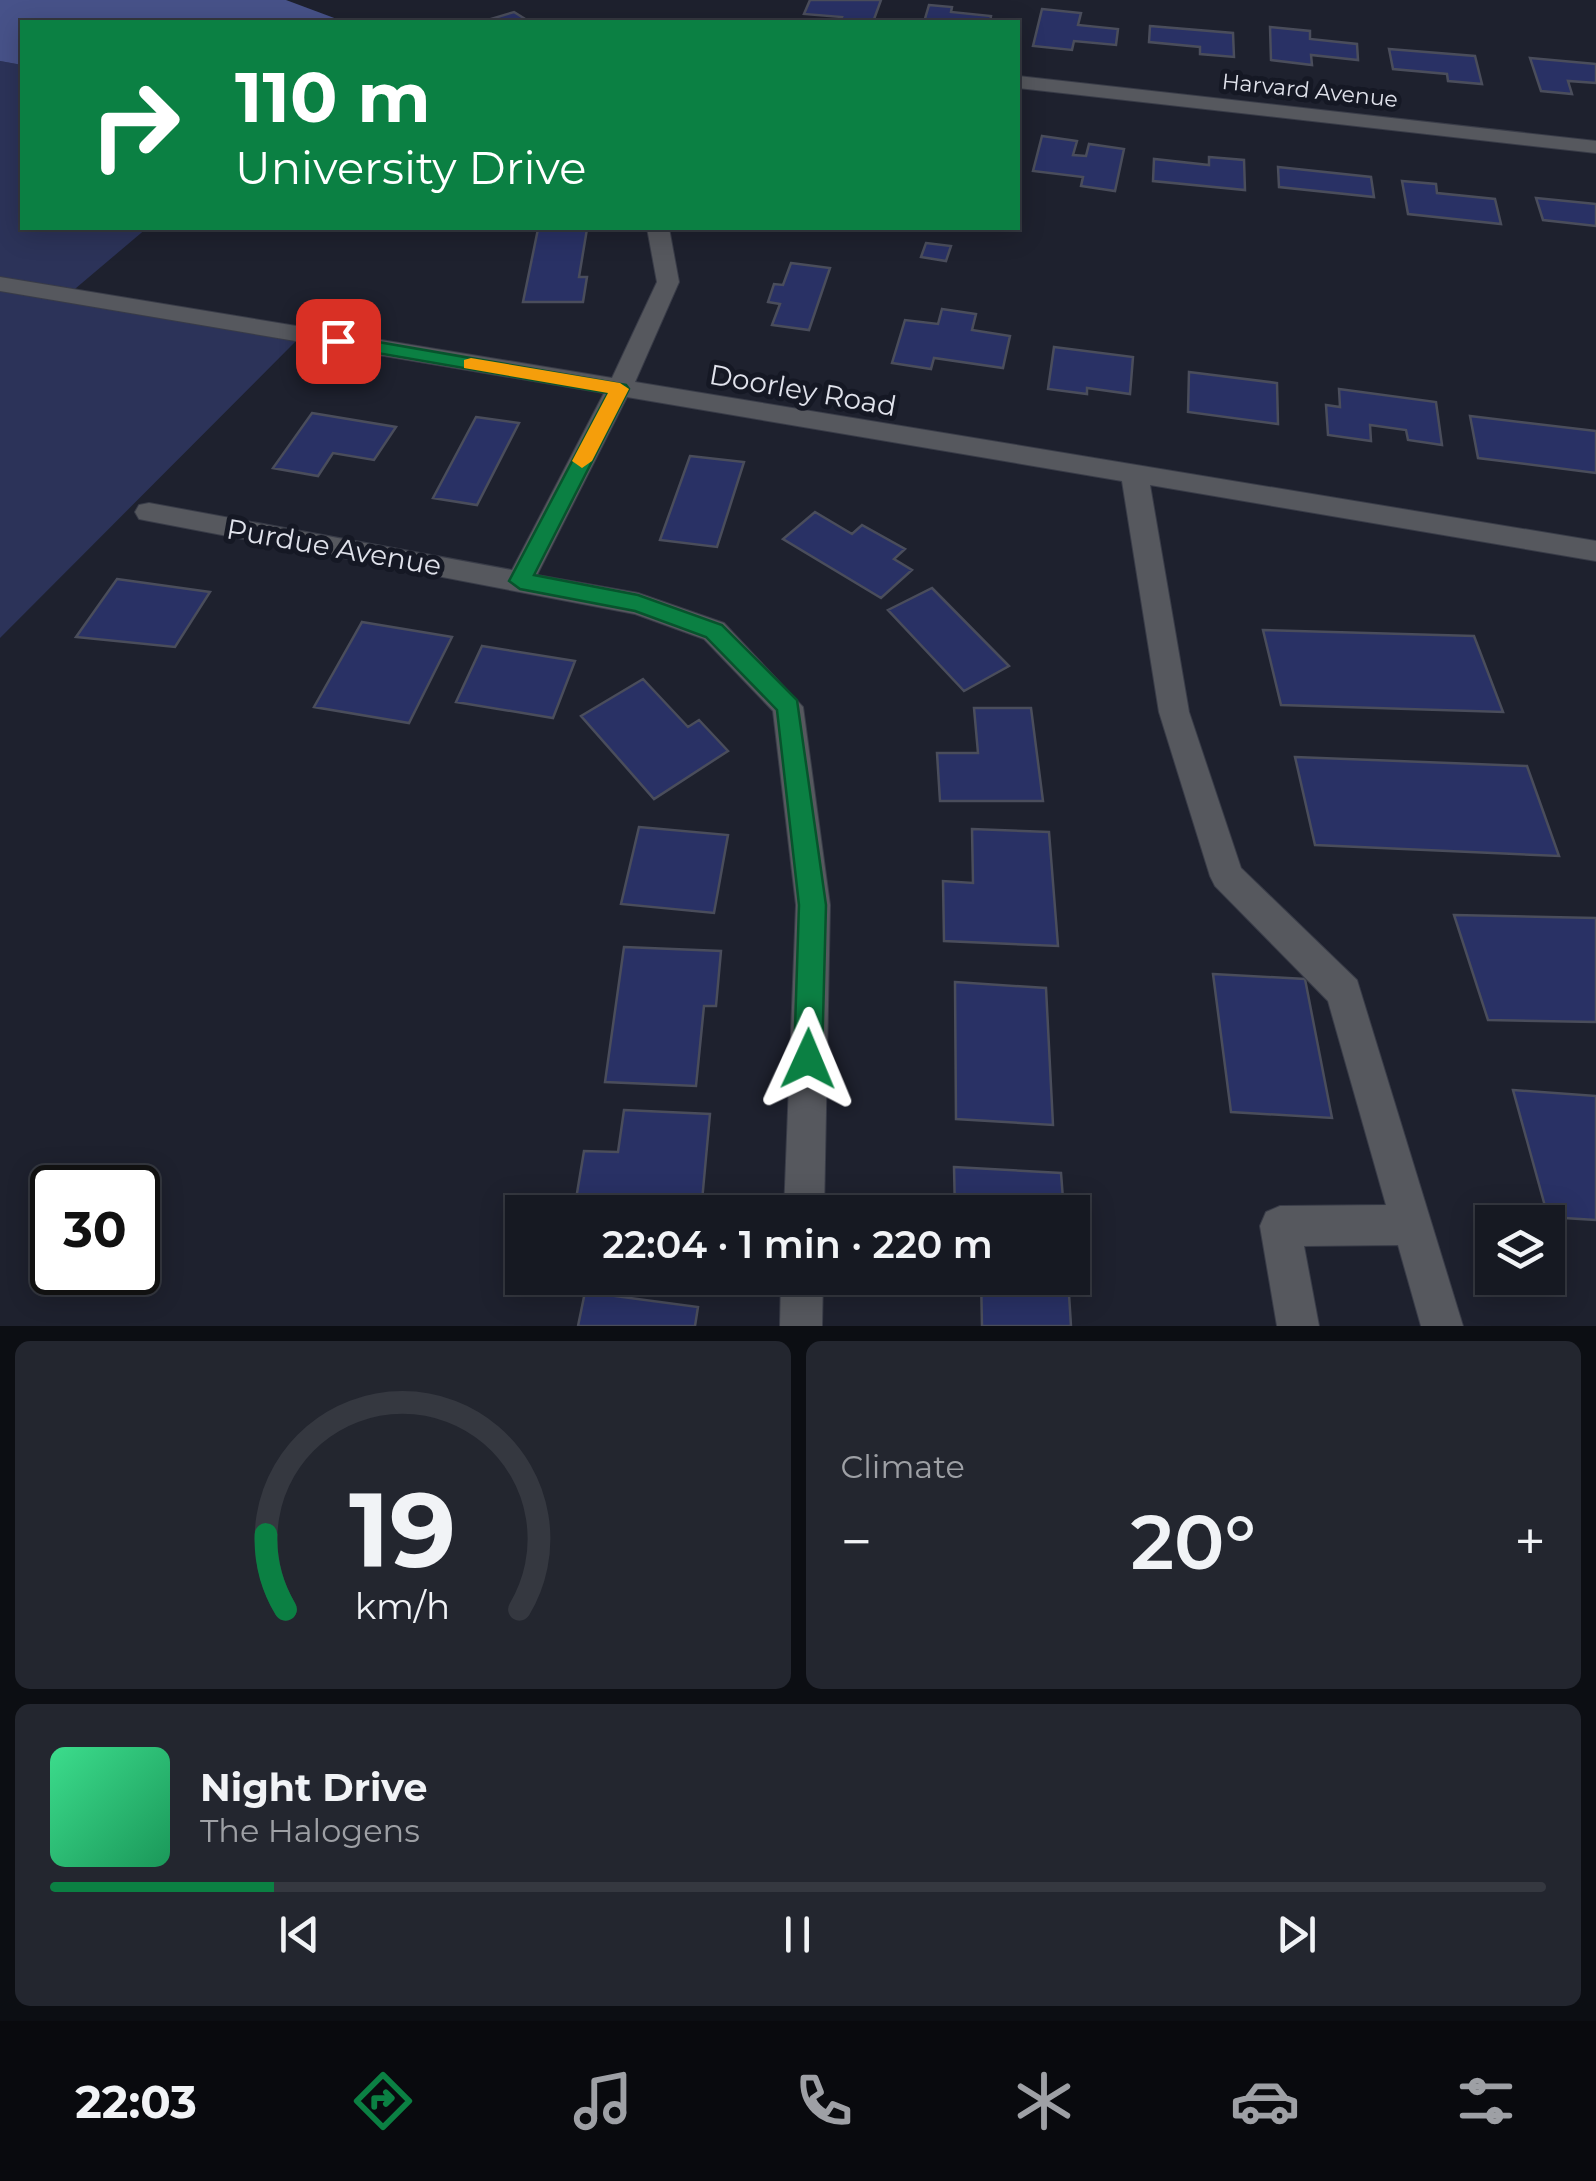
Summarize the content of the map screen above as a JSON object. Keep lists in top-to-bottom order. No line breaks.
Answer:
{"streets":{"street":["Harvard Avenue","Doorley Road","Purdue Avenue"]},"page":{"turn":["110 m","University Drive"],"limit":"30","trip":"22:04 · 1 min · 220 m","tile":"Climate","heat":["−","20°","+"],"song":["Night Drive","The Halogens"],"tabs":"22:03","gauge":["19","km/h"]}}
